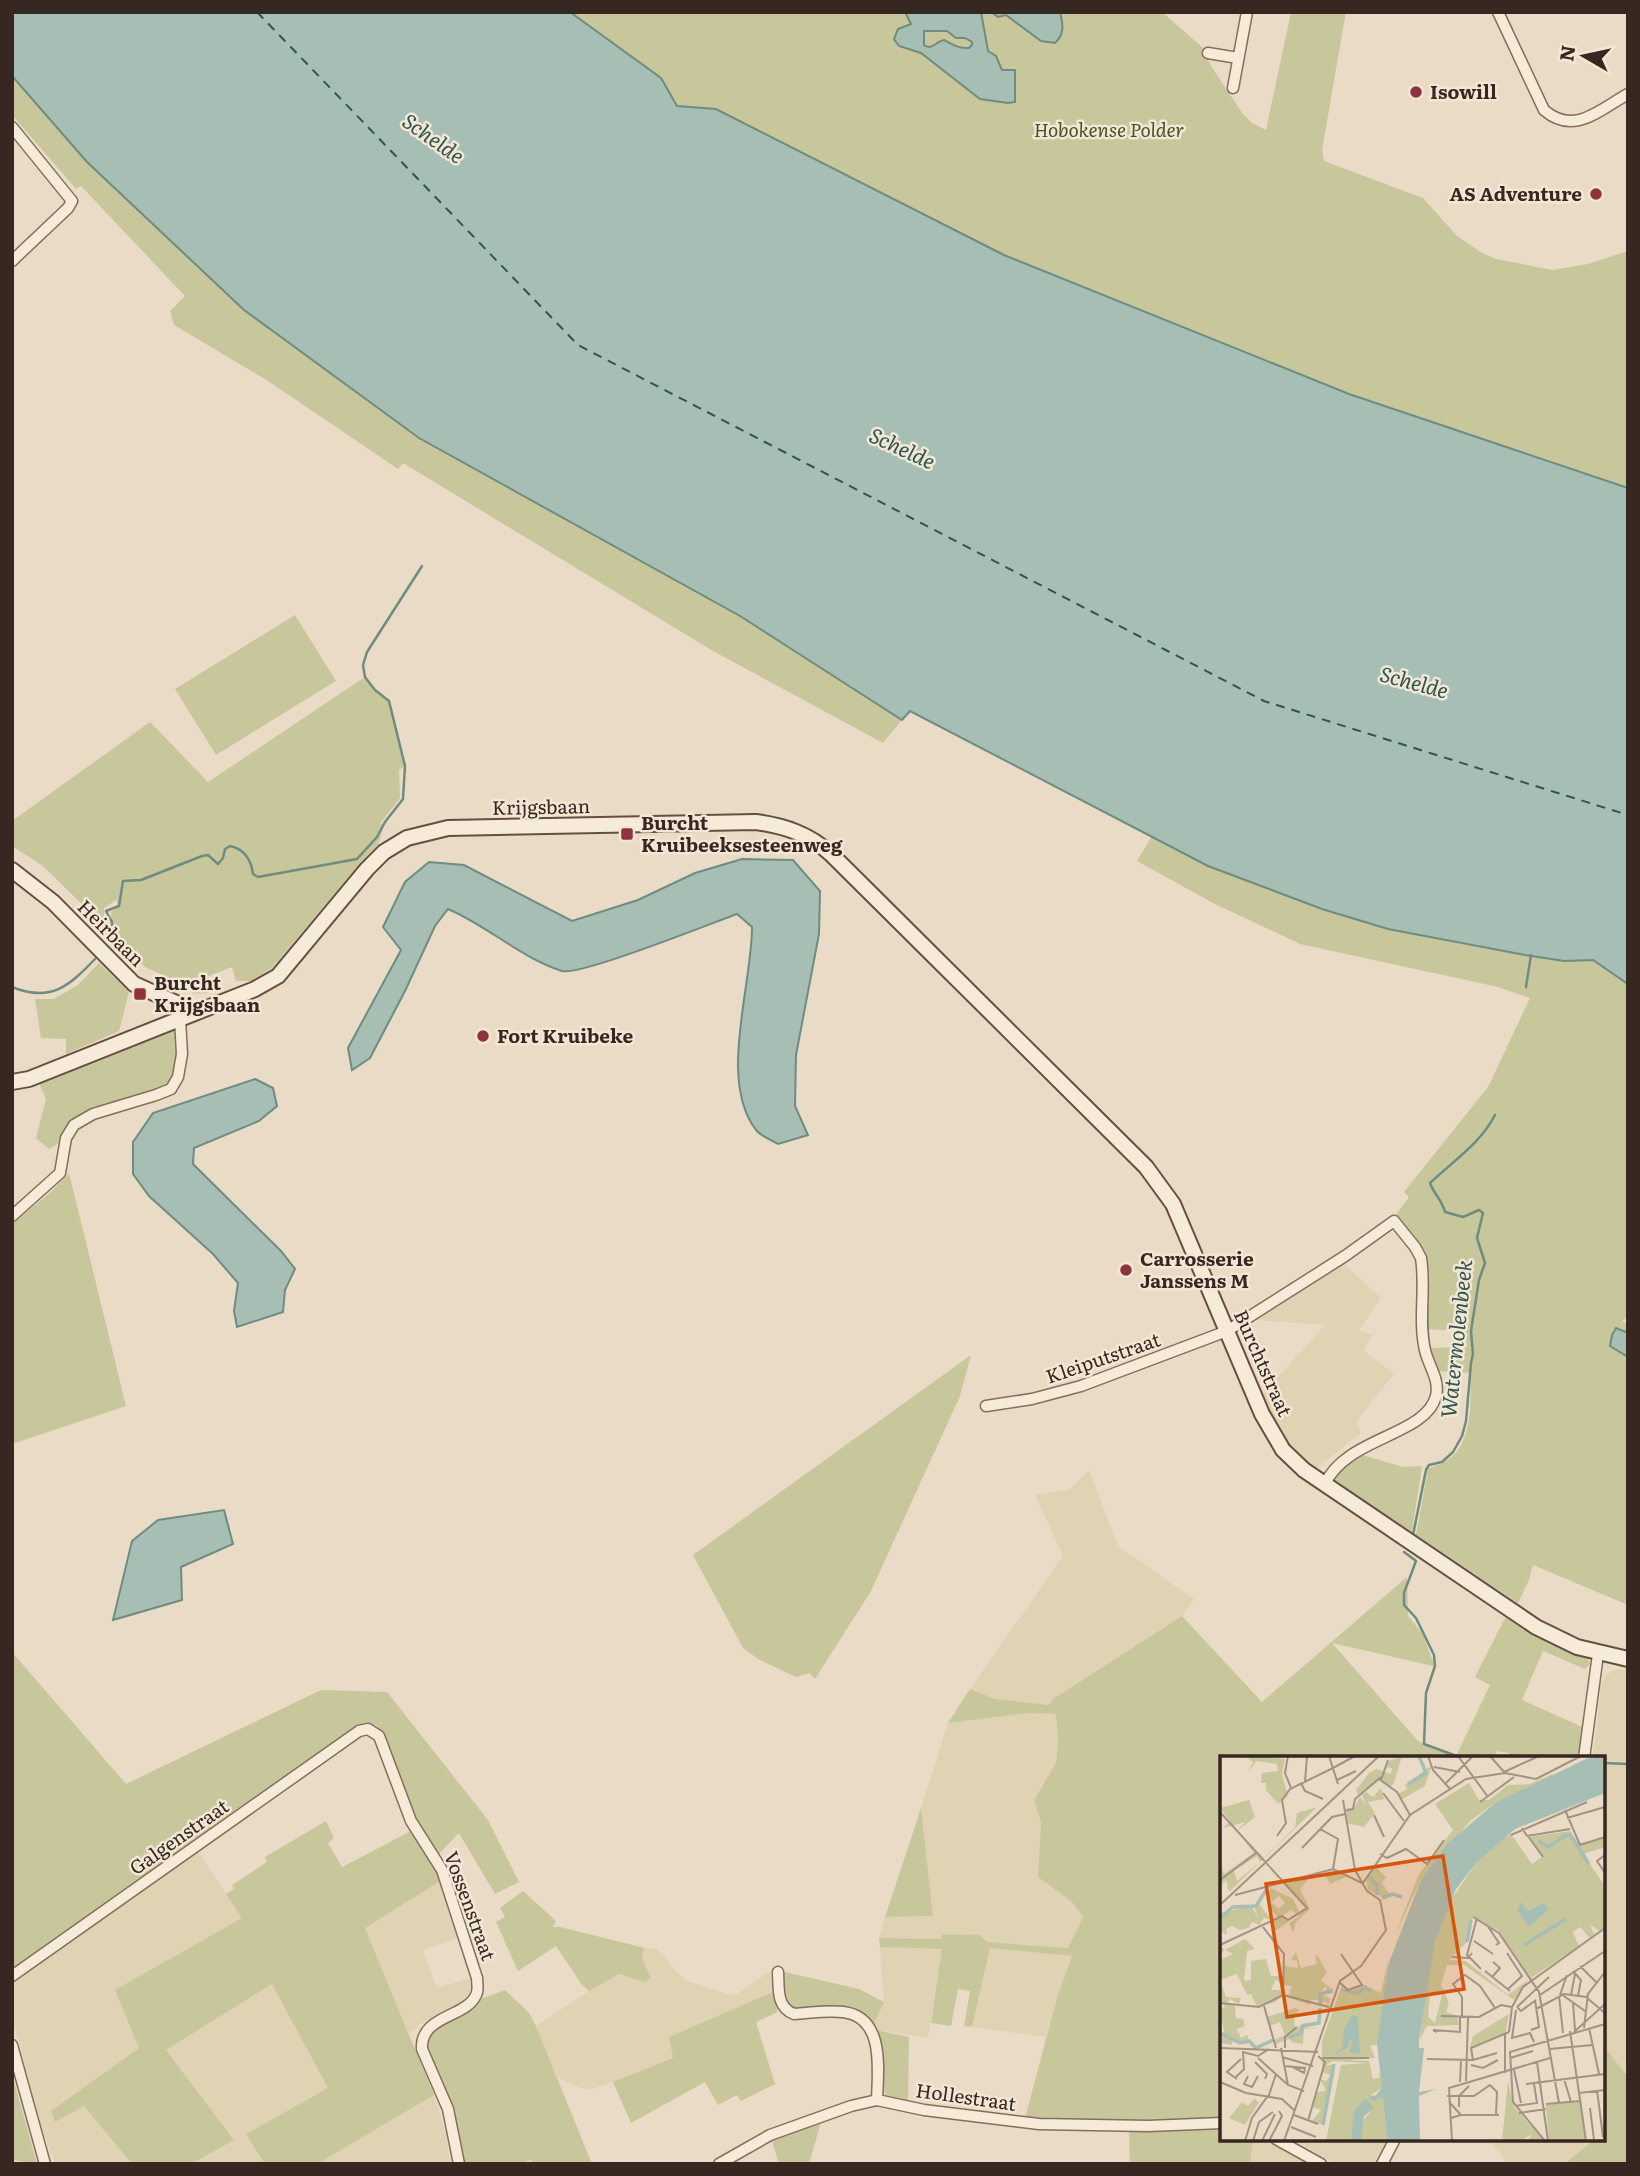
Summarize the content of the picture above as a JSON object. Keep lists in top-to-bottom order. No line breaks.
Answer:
{"streets":{"main road":["Krijgsbaan","Heirbaan","Burchtstraat"],"street":["Kleiputstraat","Galgenstraat","Vossenstraat","Hollestraat"]},"crossings":[["Krijgsbaan","Heirbaan"],["Krijgsbaan","Burchtstraat"],["Kleiputstraat","Burchtstraat"],["Galgenstraat","Vossenstraat"]],"water":["Schelde","Watermolenbeek"],"parks":["Hobokense Polder"],"places":{"other":["Isowill","AS Adventure","Fort Kruibeke","Carrosserie Janssens M"],"transit":["Burcht Kruibeeksesteenweg","Burcht Krijgsbaan"]},"north":"left"}
